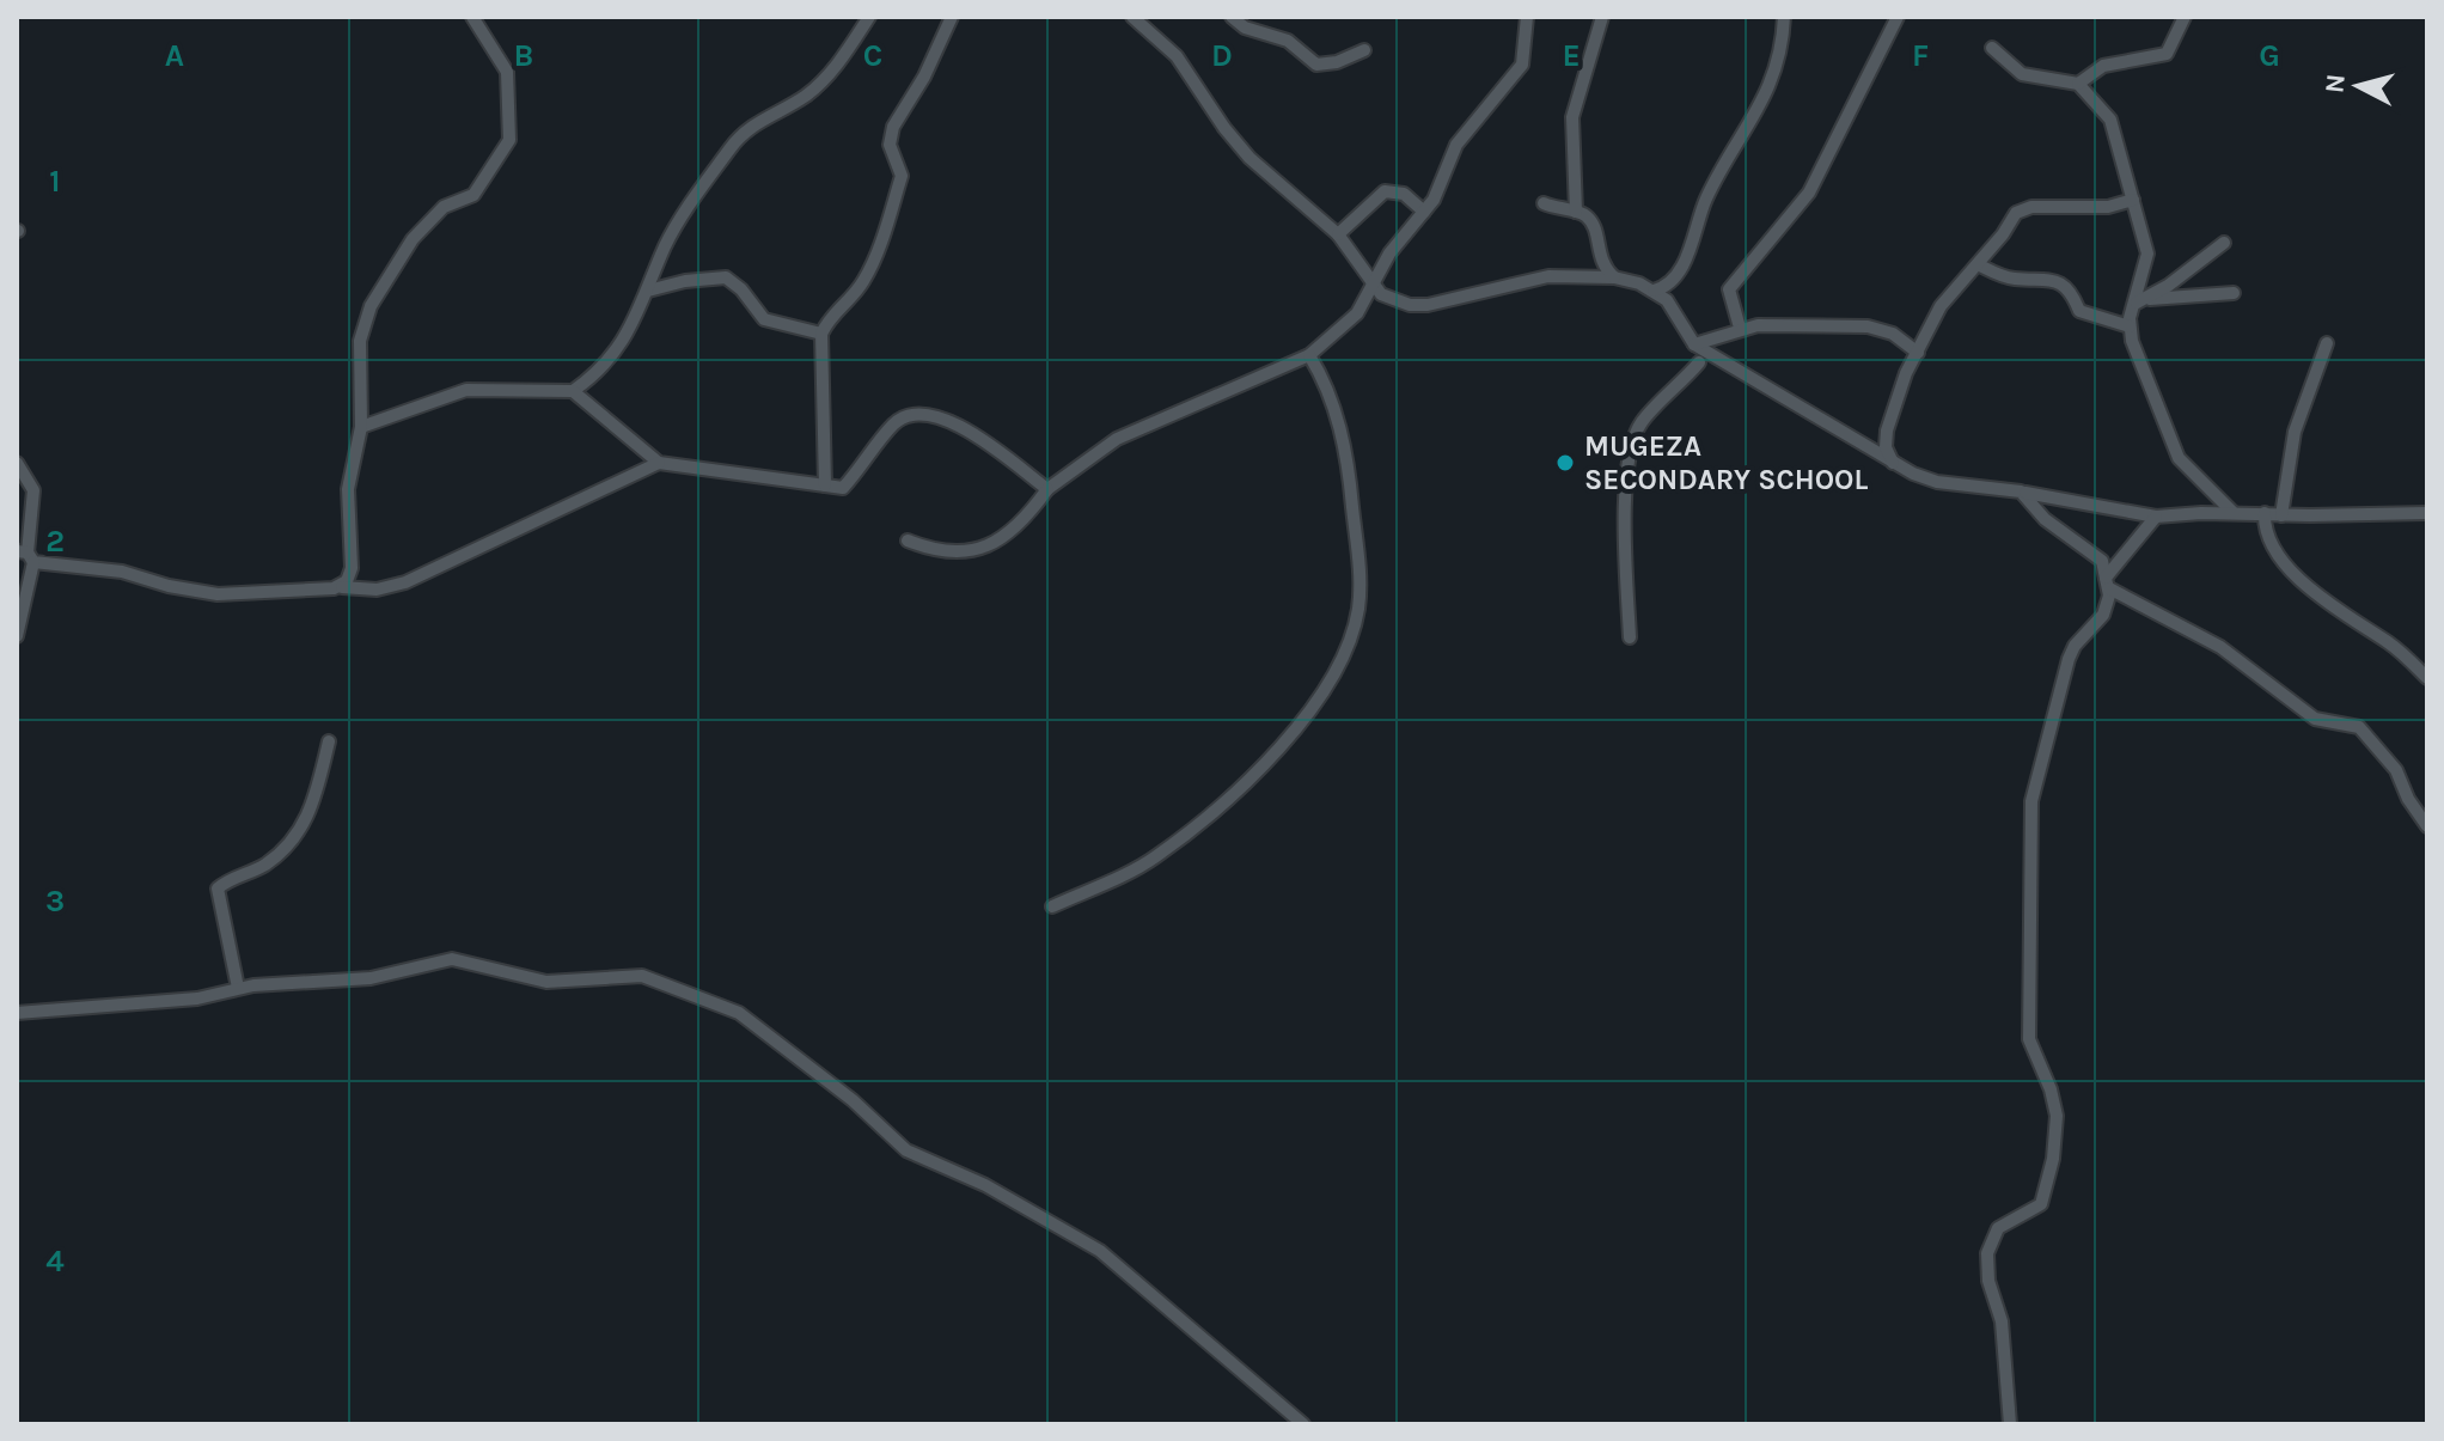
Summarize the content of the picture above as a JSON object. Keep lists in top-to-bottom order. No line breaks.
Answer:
{"places":["MUGEZA SECONDARY SCHOOL"],"north":"left","grid":{"columns":["A","B","C","D","E","F","G"],"rows":["1","2","3","4"]}}
